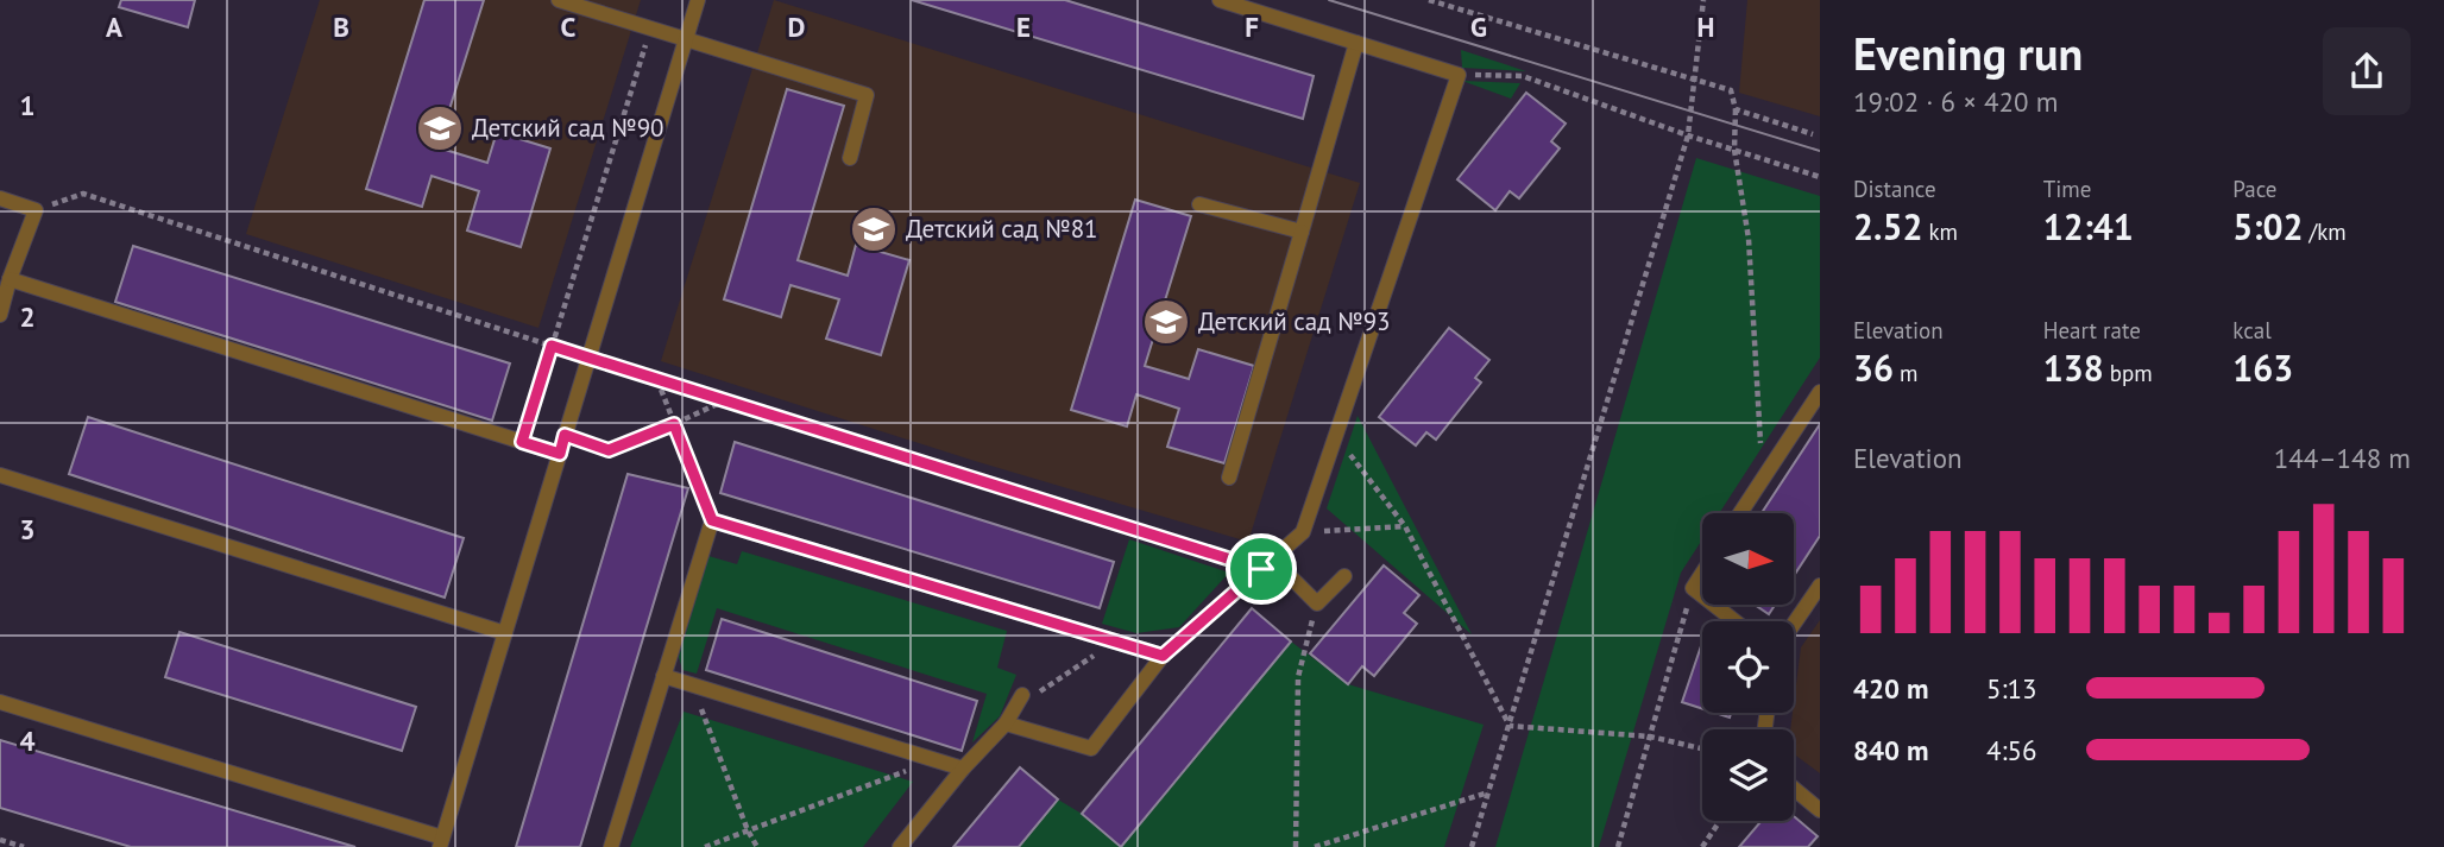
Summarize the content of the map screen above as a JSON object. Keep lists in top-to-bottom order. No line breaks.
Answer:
{"places":{"school or university":["Детский сад №90","Детский сад №81","Детский сад №93"]},"north":"right","page":{"heading":["Evening run","19:02 · 6 × 420 m"],"stats":[["Distance","2.52 km"],["Time","12:41"],["Pace","5:02 /km"],["Elevation","36 m"],["Heart rate","138 bpm"],["kcal","163"]],"chart":["Elevation","144–148 m"],"list":[{"name":"420 m","note":"5:13"},{"name":"840 m","note":"4:56"}]},"grid":{"columns":["A","B","C","D","E","F","G","H"],"rows":["1","2","3","4"]}}
